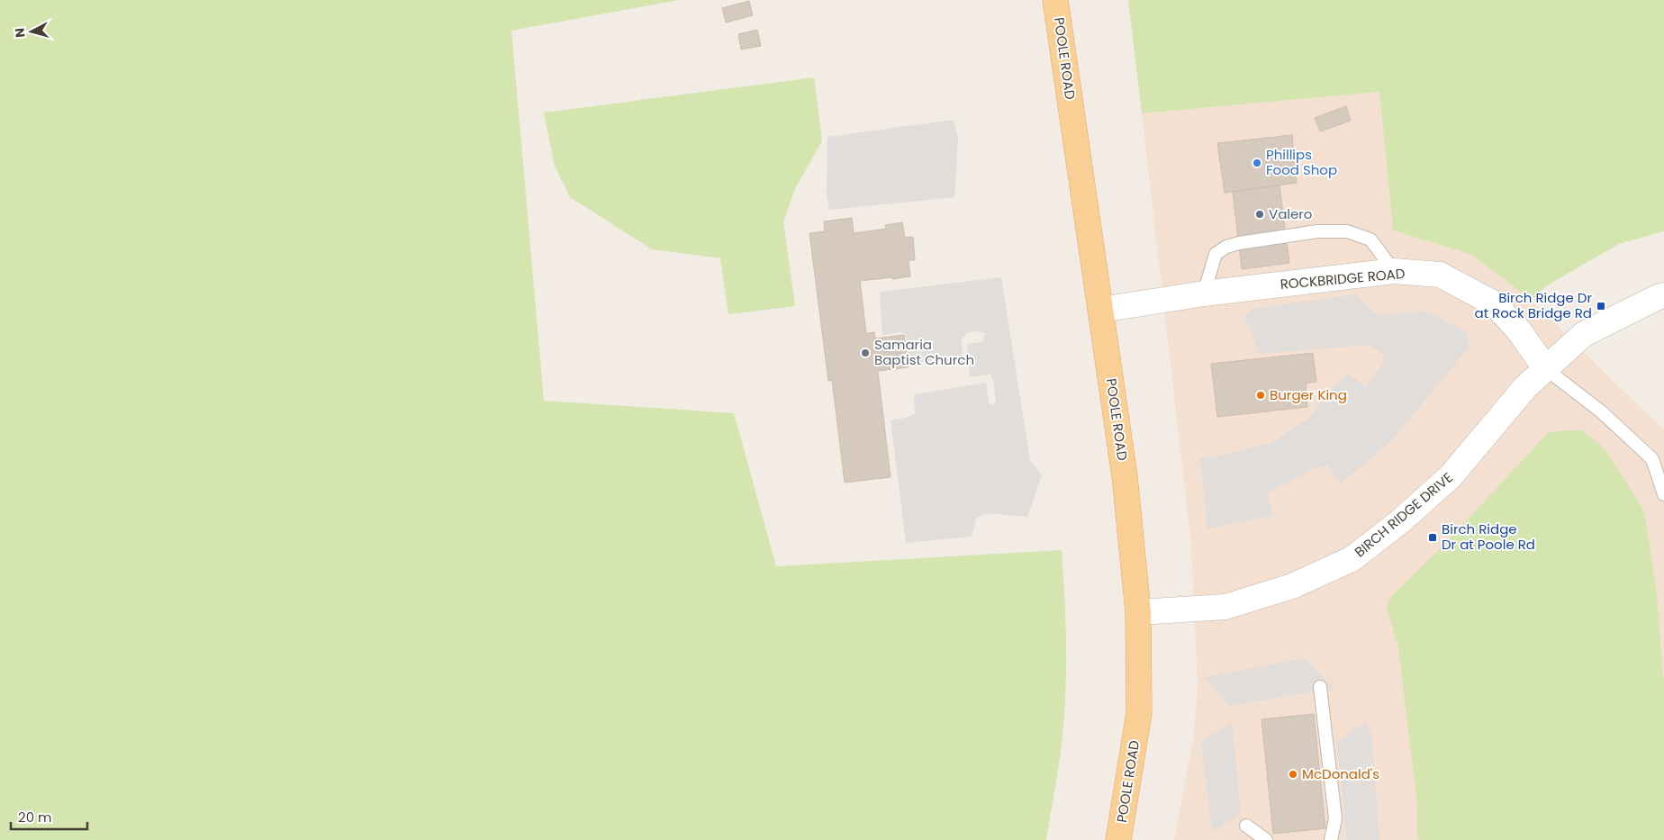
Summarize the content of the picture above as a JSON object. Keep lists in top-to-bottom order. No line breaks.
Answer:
{"streets":{"main road":["POOLE ROAD"],"street":["ROCKBRIDGE ROAD","BIRCH RIDGE DRIVE"]},"crossings":[["POOLE ROAD","ROCKBRIDGE ROAD"],["POOLE ROAD","BIRCH RIDGE DRIVE"],["ROCKBRIDGE ROAD","BIRCH RIDGE DRIVE"]],"places":{"other":["Phillips Food Shop","Valero","Samaria Baptist Church","Burger King","McDonald's"],"transit":["Birch Ridge Dr at Rock Bridge Rd","Birch Ridge Dr at Poole Rd"]},"scale_bar":"20 m","north":"left"}
